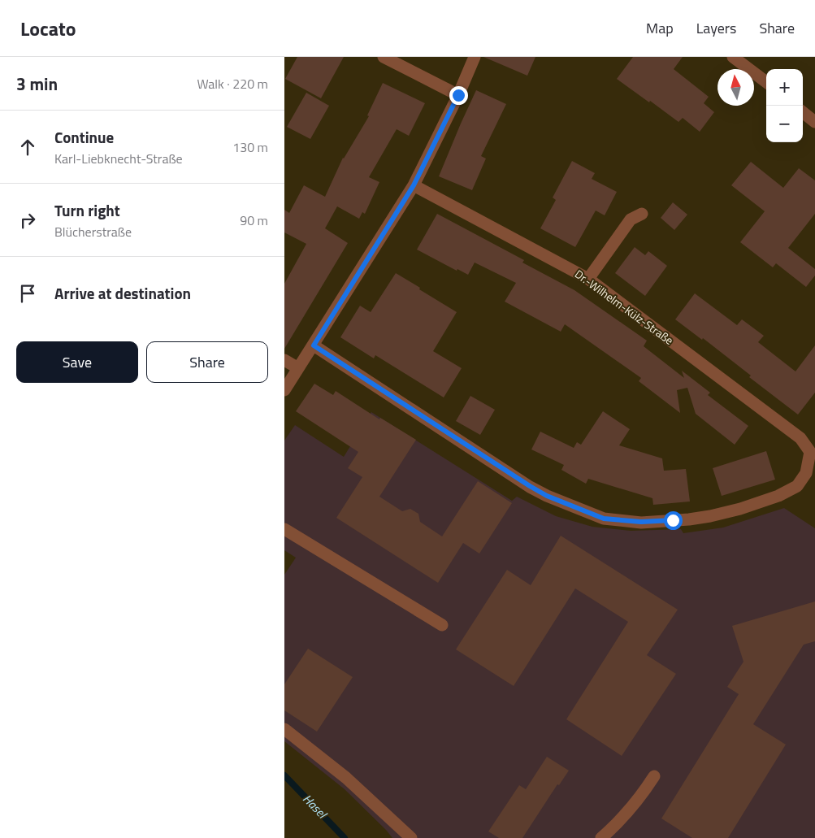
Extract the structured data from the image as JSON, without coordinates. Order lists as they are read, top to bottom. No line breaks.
{"streets":{"street":["Dr.-Wilhelm-Külz-Straße"]},"water":["Hasel"],"north":"top","page":{"header":"Locato","nav":["Map","Layers","Share"],"heading":["3 min","Walk · 220 m"],"map_buttons":["+","−"],"list":[["Continue","Karl-Liebknecht-Straße","130 m"],["Turn right","Blücherstraße","90 m"],"Arrive at destination"],"buttons":["Save","Share"]}}
